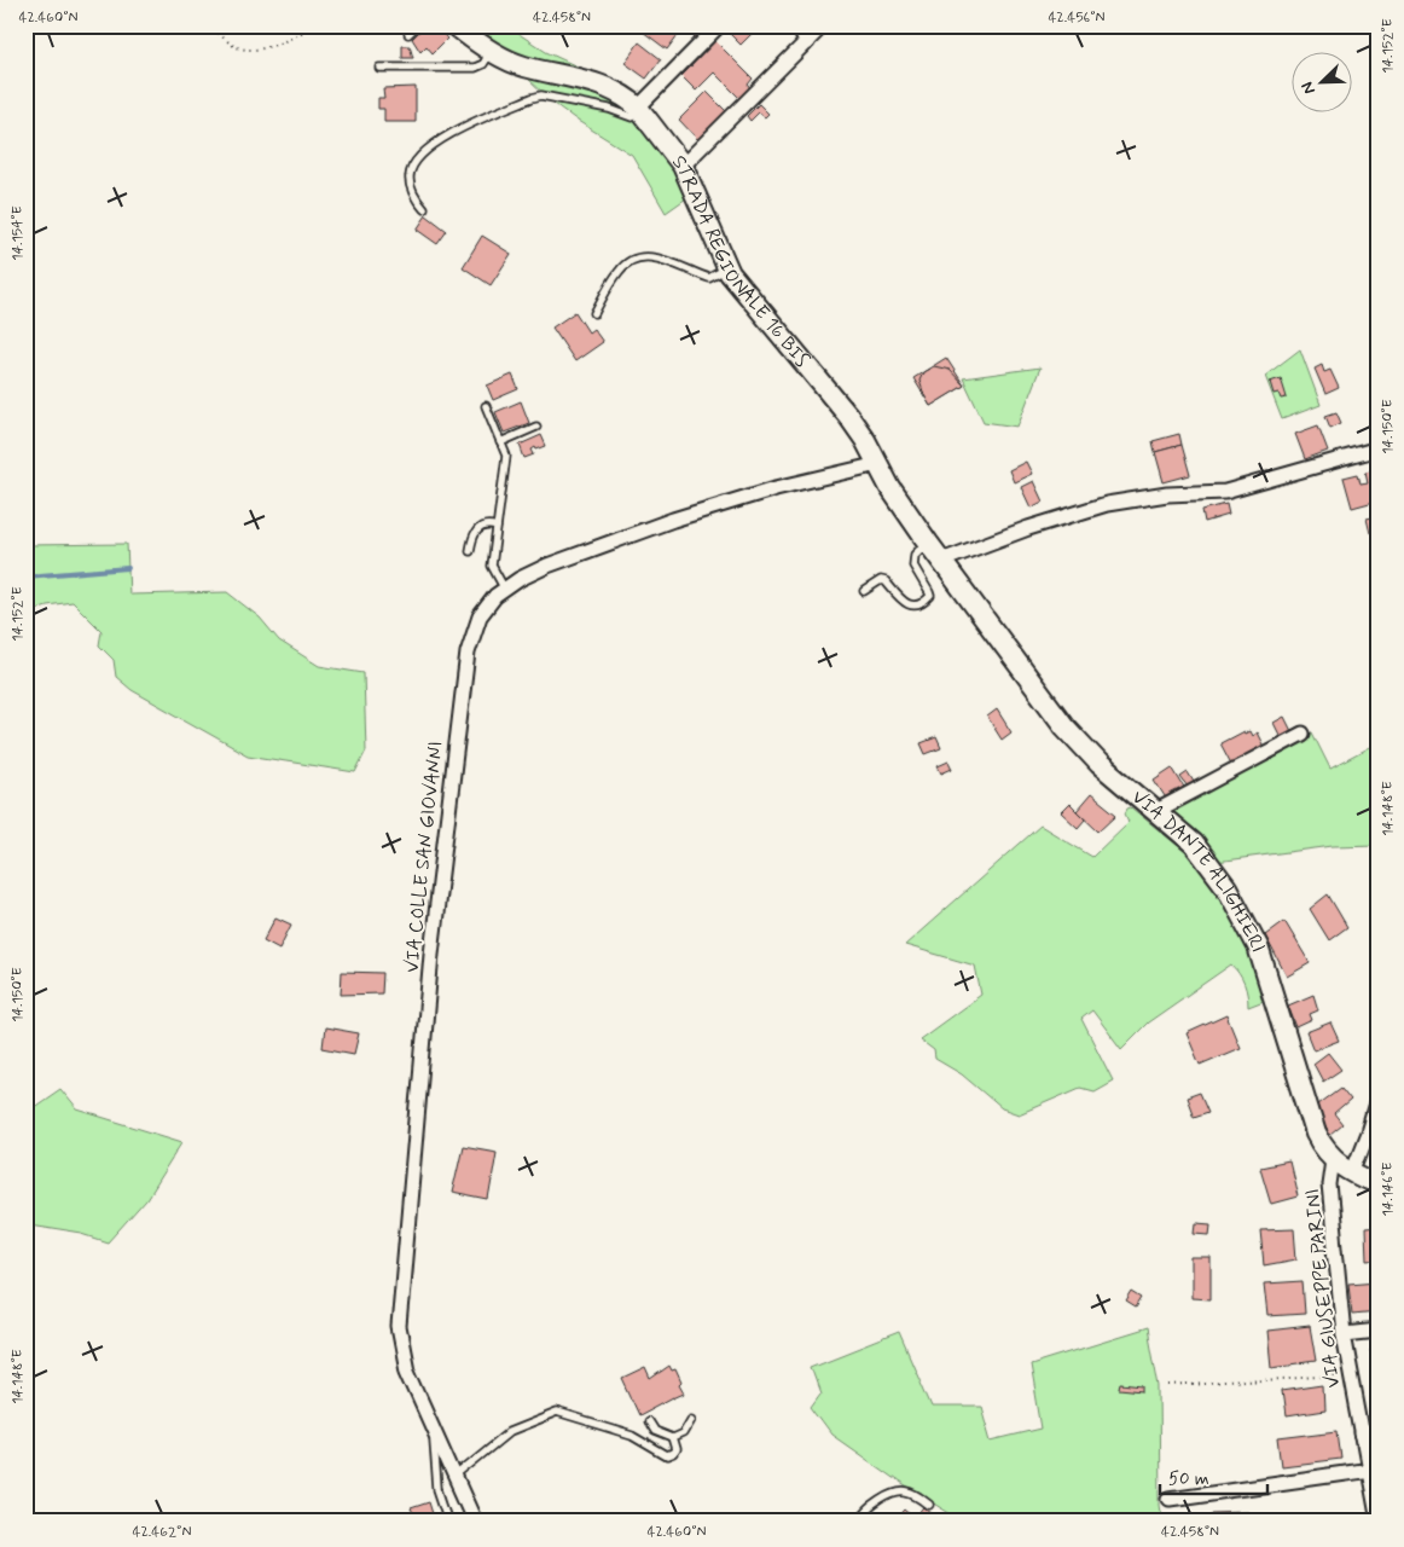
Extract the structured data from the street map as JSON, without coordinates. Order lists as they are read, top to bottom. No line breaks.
{"streets":{"main road":["STRADA REGIONALE 16 BIS","VIA DANTE ALIGHIERI"],"street":["VIA COLLE SAN GIOVANNI","VIA GIUSEPPE PARINI"]},"crossings":[["STRADA REGIONALE 16 BIS","VIA COLLE SAN GIOVANNI"],["STRADA REGIONALE 16 BIS","VIA DANTE ALIGHIERI"],["VIA DANTE ALIGHIERI","VIA GIUSEPPE PARINI"]],"scale_bar":"50 m","north":"bottom left","coordinates":["42.460°N","42.458°N","42.456°N","14.152°E","14.154°E","14.150°E","14.148°E","14.146°E","42.462°N"]}
